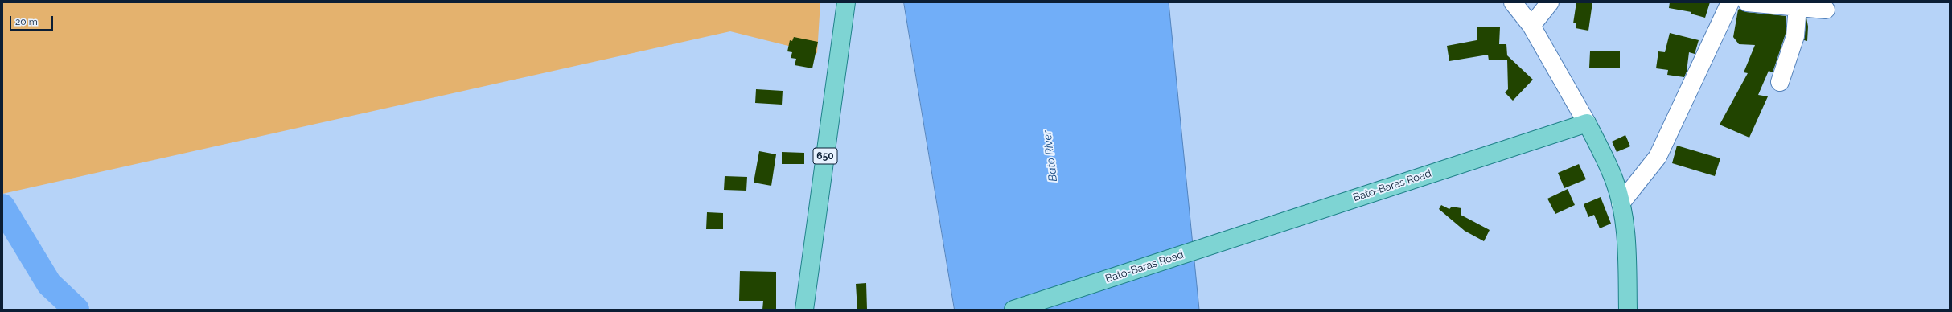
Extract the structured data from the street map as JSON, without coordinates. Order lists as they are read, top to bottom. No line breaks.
{"streets":{"main road":["650","Bato-Baras Road"]},"water":["Bato River"],"scale_bar":"20 m"}
